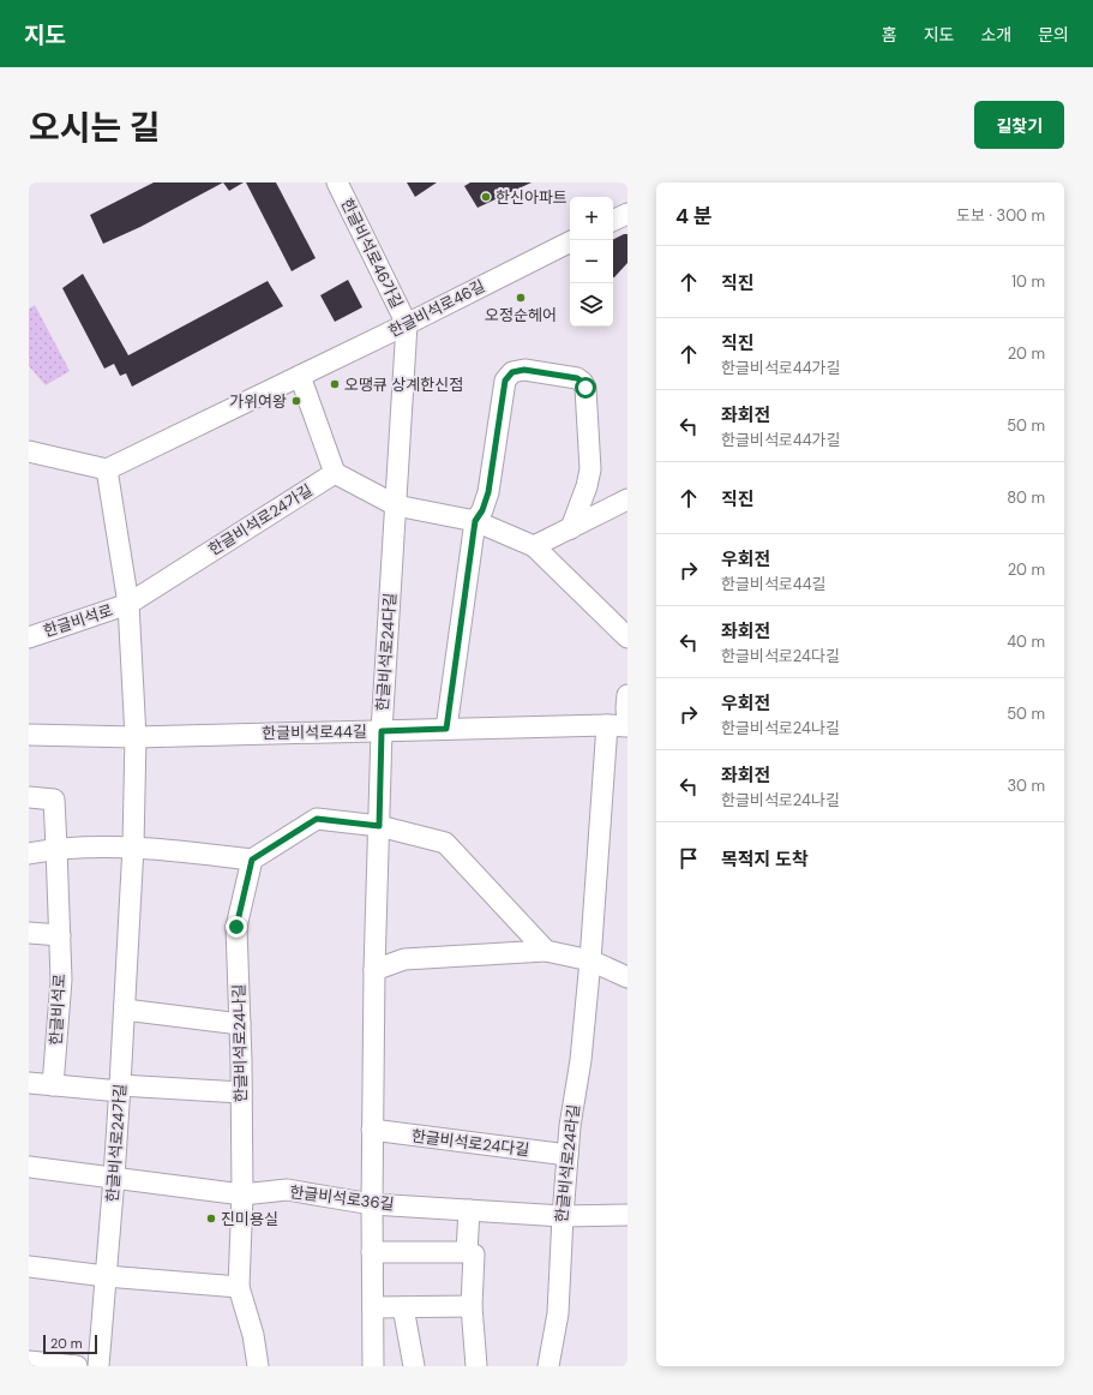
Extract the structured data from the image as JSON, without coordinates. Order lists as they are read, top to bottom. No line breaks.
{"streets":{"street":["한글비석로46가길","한글비석로46길","한글비석로24가길","한글비석로","한글비석로24다길","한글비석로44길","한글비석로24나길","한글비석로24라길","한글비석로36길"]},"crossings":[["한글비석로46가길","한글비석로46길"],["한글비석로46가길","한글비석로24다길"],["한글비석로46길","한글비석로24가길"],["한글비석로46길","한글비석로24다길"],["한글비석로24가길","한글비석로"],["한글비석로24가길","한글비석로44길"],["한글비석로24가길","한글비석로36길"],["한글비석로24다길","한글비석로44길"],["한글비석로24다길","한글비석로24라길"],["한글비석로24다길","한글비석로36길"],["한글비석로44길","한글비석로24라길"],["한글비석로24나길","한글비석로36길"],["한글비석로24라길","한글비석로36길"]],"places":["한신아파트","오정순헤어","오땡큐 상계한신점","가위여왕","진미용실"],"scale_bar":"20 m","page":{"header":"지도","nav":["홈","지도","소개","문의"],"title":"오시는 길","buttons":"길찾기","heading":["4 분","도보 · 300 m"],"map_buttons":["+","−"],"list":[["직진","10 m"],["직진","한글비석로44가길","20 m"],["좌회전","한글비석로44가길","50 m"],["직진","80 m"],["우회전","한글비석로44길","20 m"],["좌회전","한글비석로24다길","40 m"],["우회전","한글비석로24나길","50 m"],["좌회전","한글비석로24나길","30 m"],"목적지 도착"],"scale":"20 m"}}
